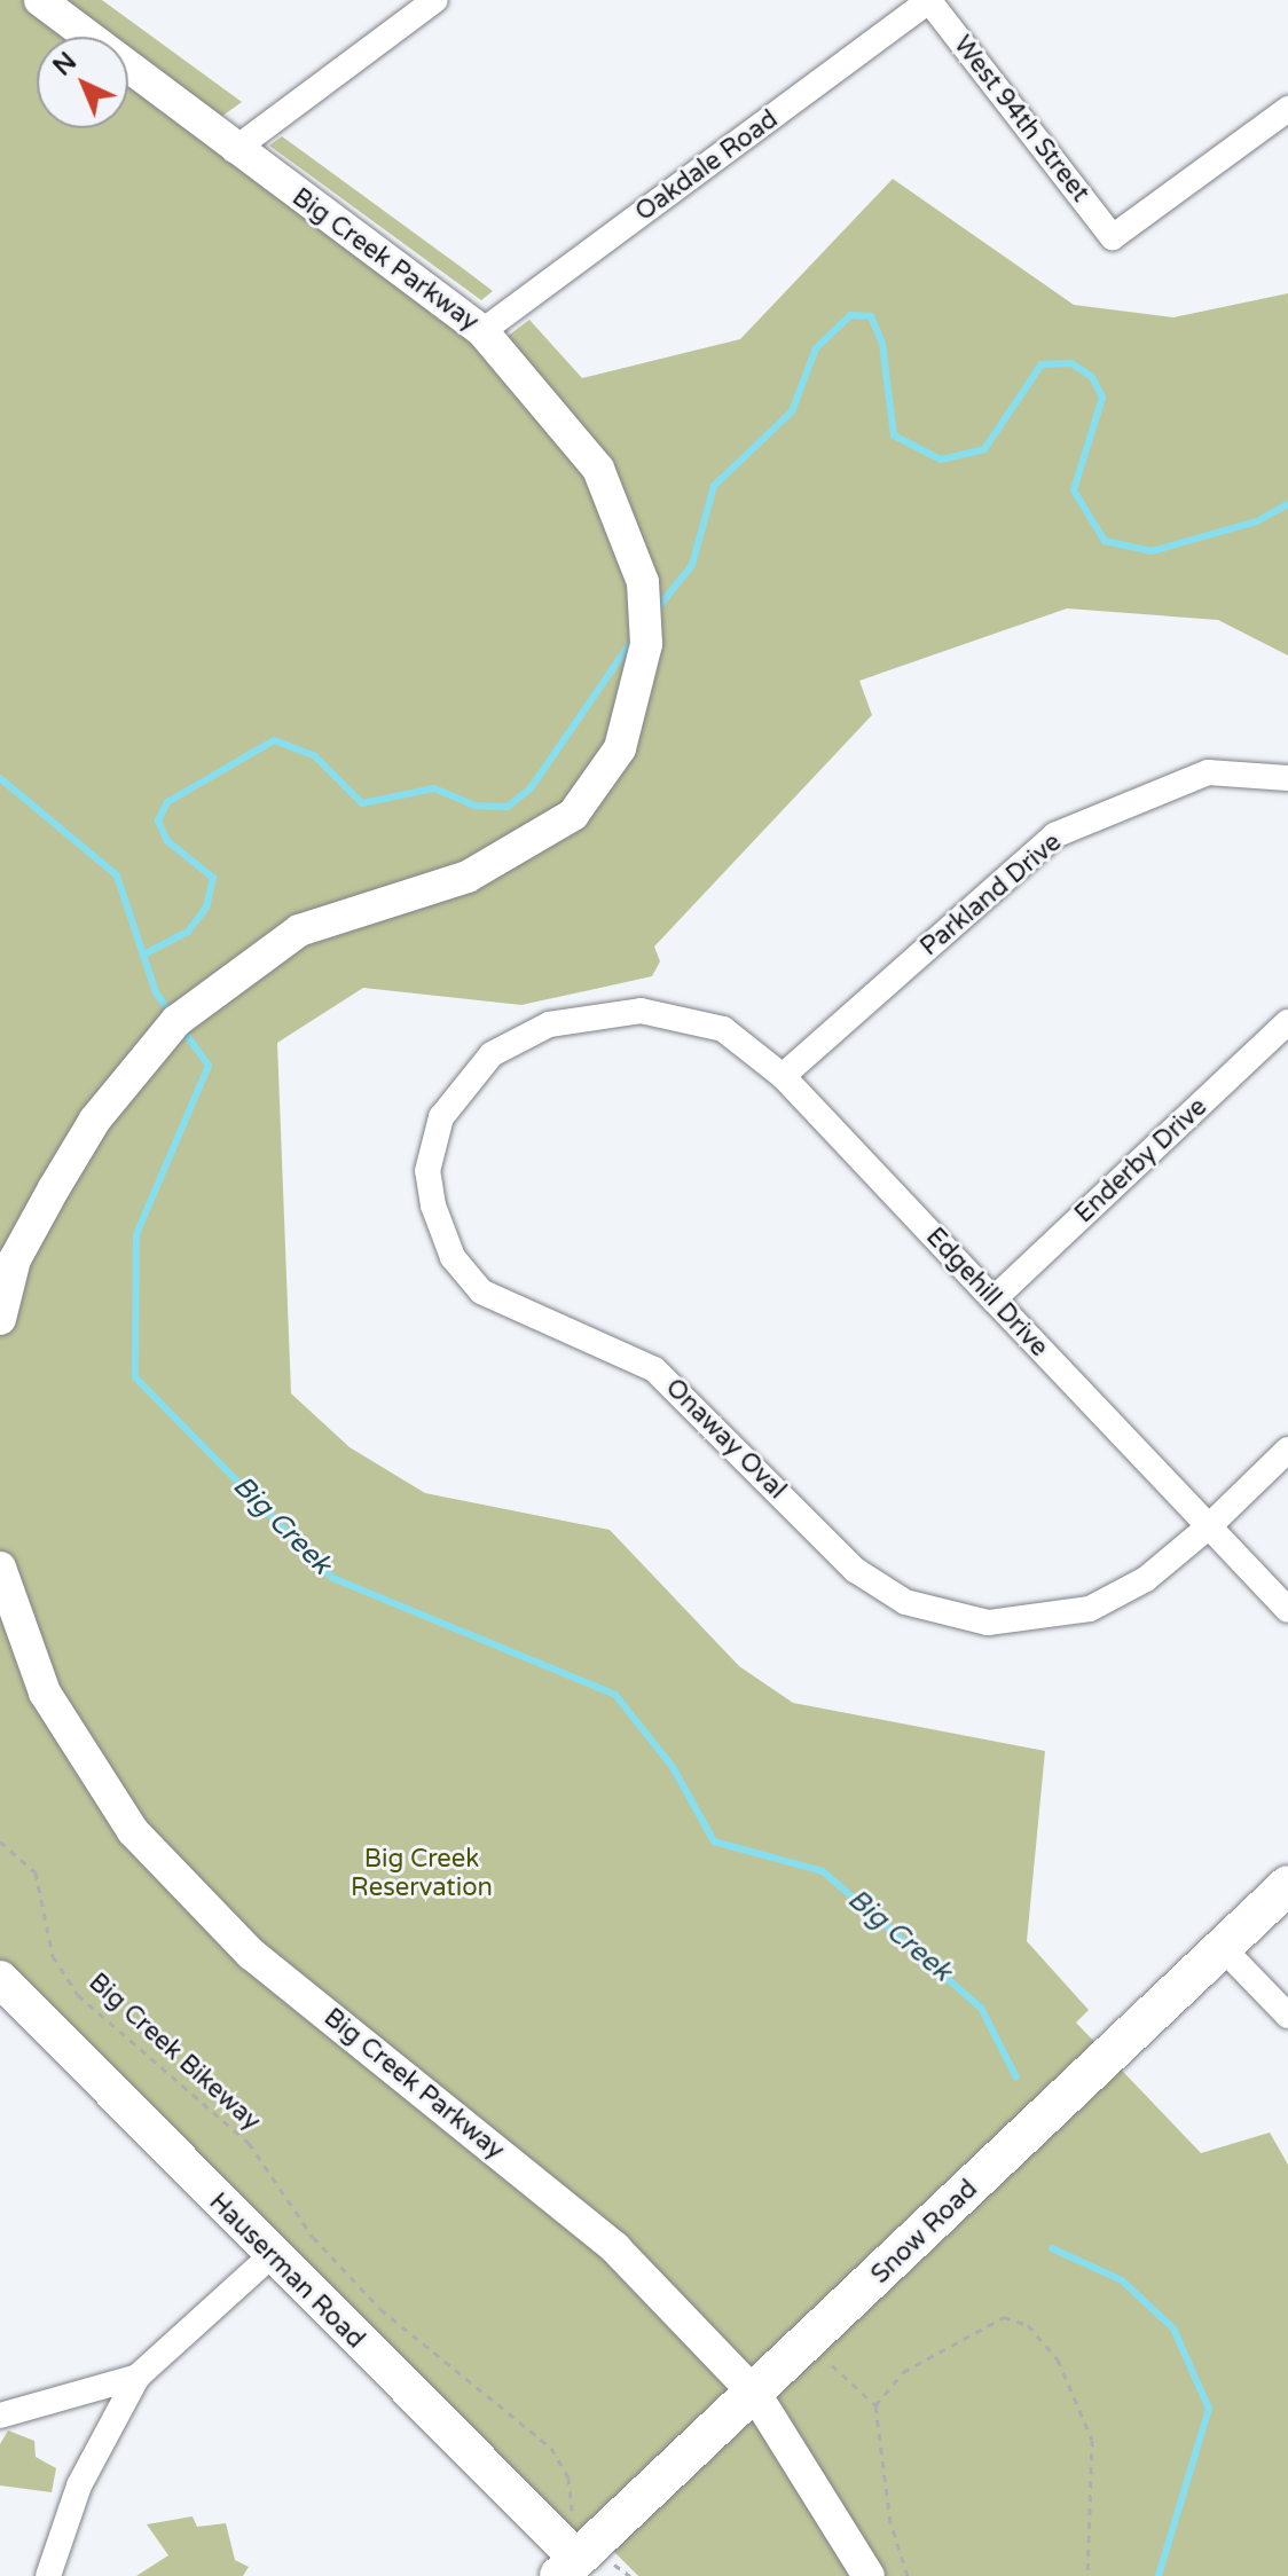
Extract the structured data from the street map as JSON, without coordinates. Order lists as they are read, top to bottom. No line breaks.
{"streets":{"main road":["Snow Road","Hauserman Road"],"street":["West 94th Street","Oakdale Road","Big Creek Parkway","Parkland Drive","Enderby Drive","Edgehill Drive","Onaway Oval"],"path":["Big Creek Bikeway"]},"crossings":[["West 94th Street","Oakdale Road"],["Oakdale Road","Big Creek Parkway"],["Big Creek Parkway","Snow Road"],["Parkland Drive","Edgehill Drive"],["Enderby Drive","Edgehill Drive"],["Edgehill Drive","Onaway Oval"],["Snow Road","Hauserman Road"]],"water":["Big Creek"],"parks":["Big Creek Reservation"],"north":"top left"}
